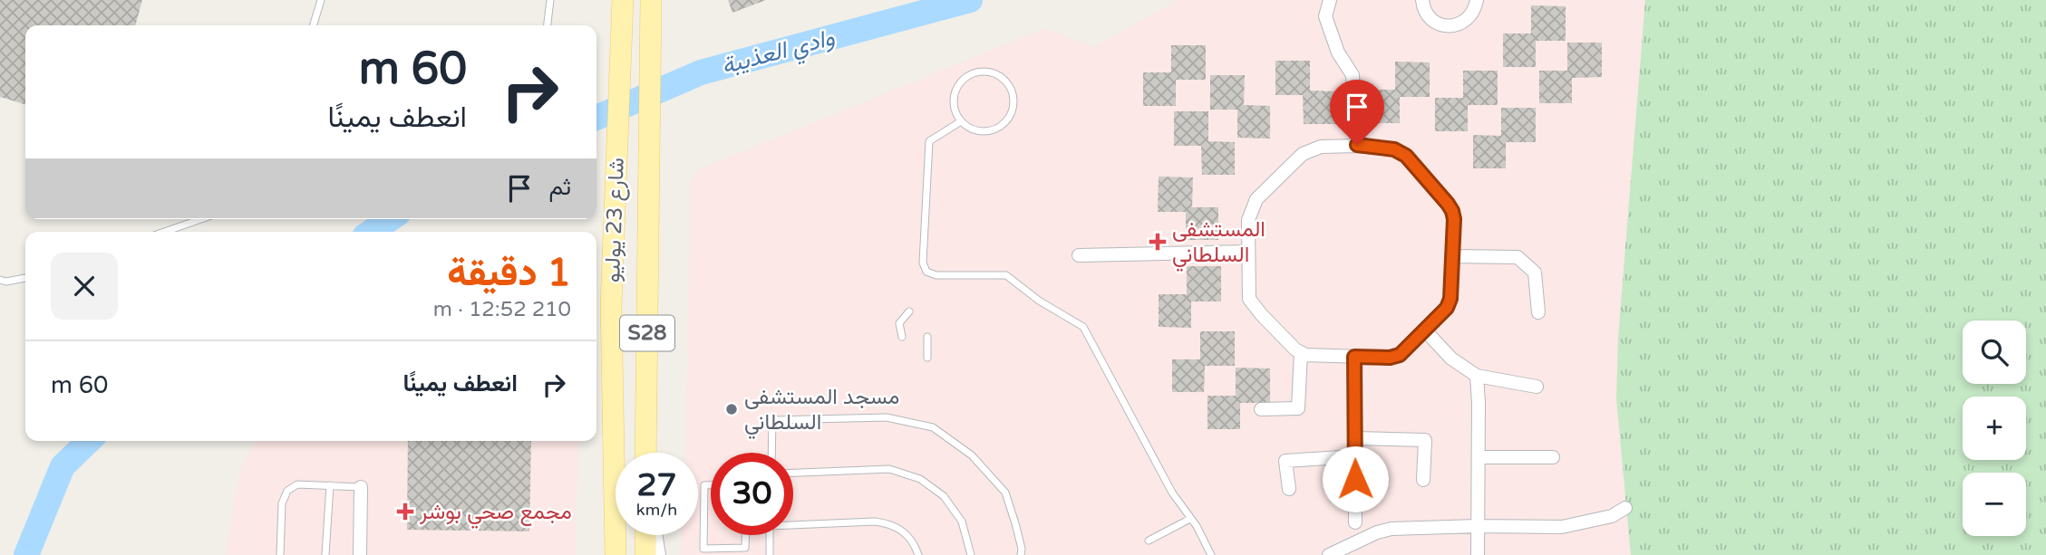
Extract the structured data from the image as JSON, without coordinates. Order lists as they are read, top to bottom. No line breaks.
{"streets":{"main road":["شارع 23 يوليو","S28"]},"water":["وادي العذيبة"],"places":{"health":["المستشفى السلطاني","مجمع صحي بوشر"],"other":["مسجد المستشفى السلطاني"]},"page":{"turn":["60 m","انعطف يمينًا"],"then":"ثم","heading":["1 دقيقة","210 m · 12:52"],"map_buttons":["+","−"],"list":[{"name":"انعطف يمينًا","value":"60 m"}],"speed":"27 km/h","limit":"30"}}
